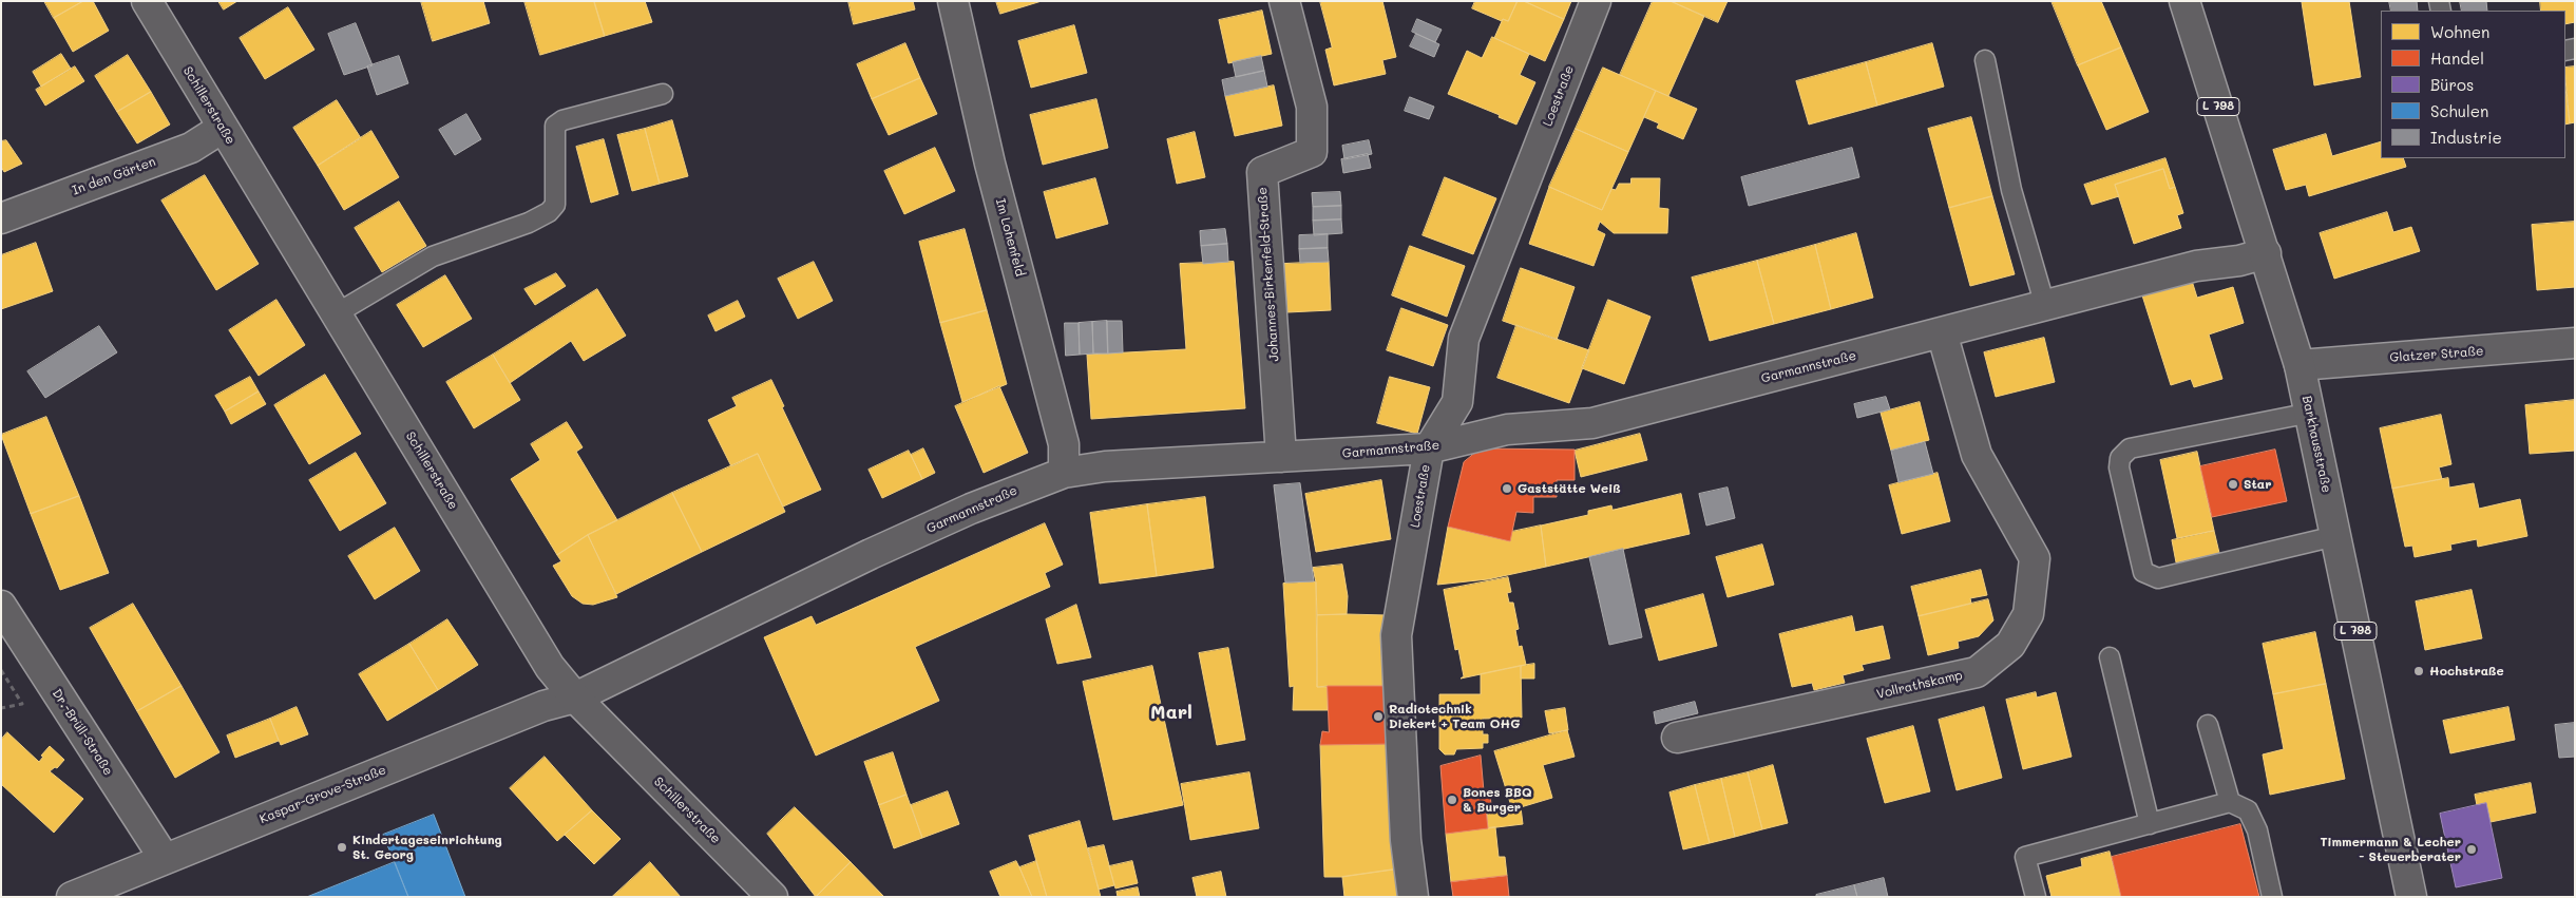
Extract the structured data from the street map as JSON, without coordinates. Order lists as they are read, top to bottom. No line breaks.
{"streets":{"street":["Loestraße","Schillerstraße","L 798","In den Gärten","Im Lohenfeld","Johannes-Birkenfeld-Straße","Glatzer Straße","Garmannstraße","Barkhausstraße","Vollrathskamp","Dr.-Brüll-Straße","Kaspar-Grove-Straße"]},"crossings":[["Loestraße","Garmannstraße"],["Schillerstraße","In den Gärten"],["Schillerstraße","Garmannstraße"],["Schillerstraße","Kaspar-Grove-Straße"],["Im Lohenfeld","Garmannstraße"],["Johannes-Birkenfeld-Straße","Garmannstraße"],["Glatzer Straße","Barkhausstraße"],["Garmannstraße","Barkhausstraße"],["Garmannstraße","Vollrathskamp"],["Garmannstraße","Kaspar-Grove-Straße"],["Dr.-Brüll-Straße","Kaspar-Grove-Straße"]],"districts":["Marl"],"places":["Star","Gaststätte Weiß","Hochstraße","Radiotechnik Diekert + Team OHG","Bones BBQ & Burger","Kindertageseinrichtung St. Georg","Timmermann & Lecher - Steuerberater"],"legend":["Wohnen","Handel","Büros","Schulen","Industrie"]}
